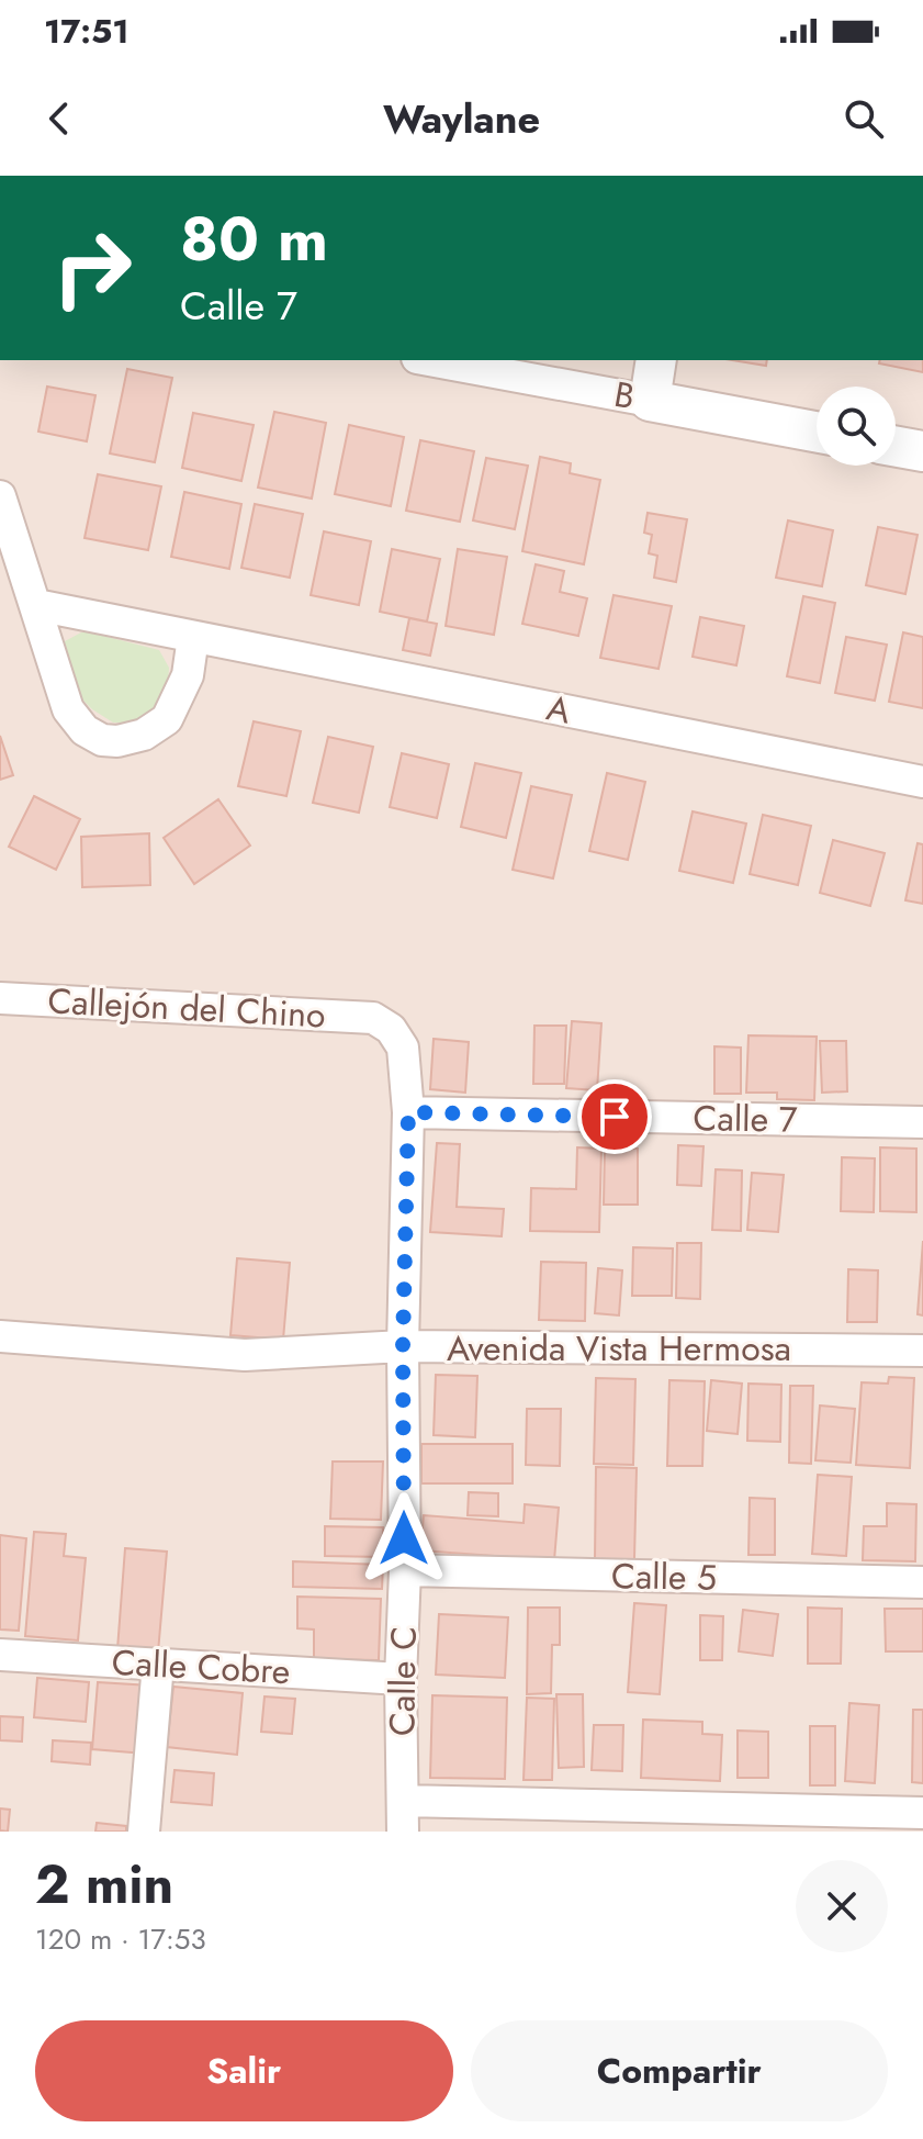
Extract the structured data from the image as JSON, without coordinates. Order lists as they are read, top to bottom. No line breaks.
{"streets":{"street":["B","A","Callejón del Chino","Calle 7","Avenida Vista Hermosa","Calle 5","Calle Cobre","Calle C"]},"crossings":[["Callejón del Chino","Calle C"],["Calle 7","Calle C"],["Avenida Vista Hermosa","Calle C"],["Calle 5","Calle C"],["Calle Cobre","Calle C"]],"page":{"status":"17:51","header":"Waylane","turn":["80 m","Calle 7"],"heading":["2 min","120 m · 17:53"],"buttons":["Salir","Compartir"]}}
